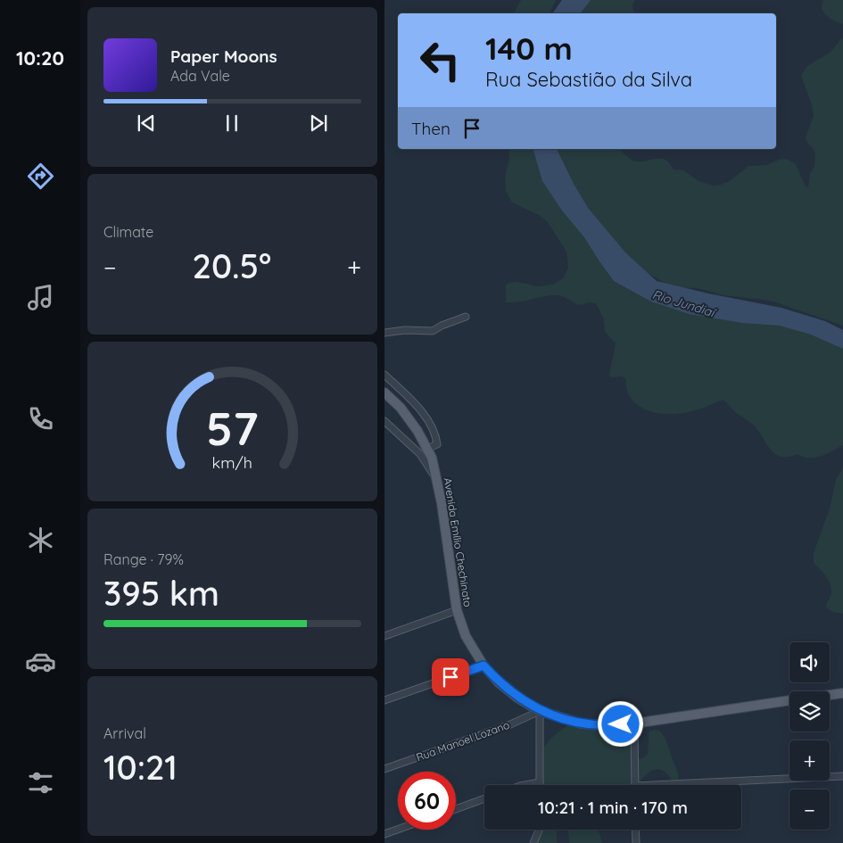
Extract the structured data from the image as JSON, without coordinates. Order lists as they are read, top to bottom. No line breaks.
{"streets":{"main road":["Avenida Emílio Chechinato"],"street":["Rua Manoel Lozano"]},"crossings":[["Avenida Emílio Chechinato","Rua Manoel Lozano"]],"water":["Rio Jundiaí"],"page":{"tabs":"10:20","turn":["140 m","Rua Sebastião da Silva"],"song":["Paper Moons","Ada Vale"],"then":"Then","tile":["Climate",["Range · 79%","395 km"],["Arrival","10:21"]],"heat":["−","20.5°","+"],"map_buttons":["+","−"],"limit":"60","trip":"10:21 · 1 min · 170 m","gauge":["57","km/h"]}}
